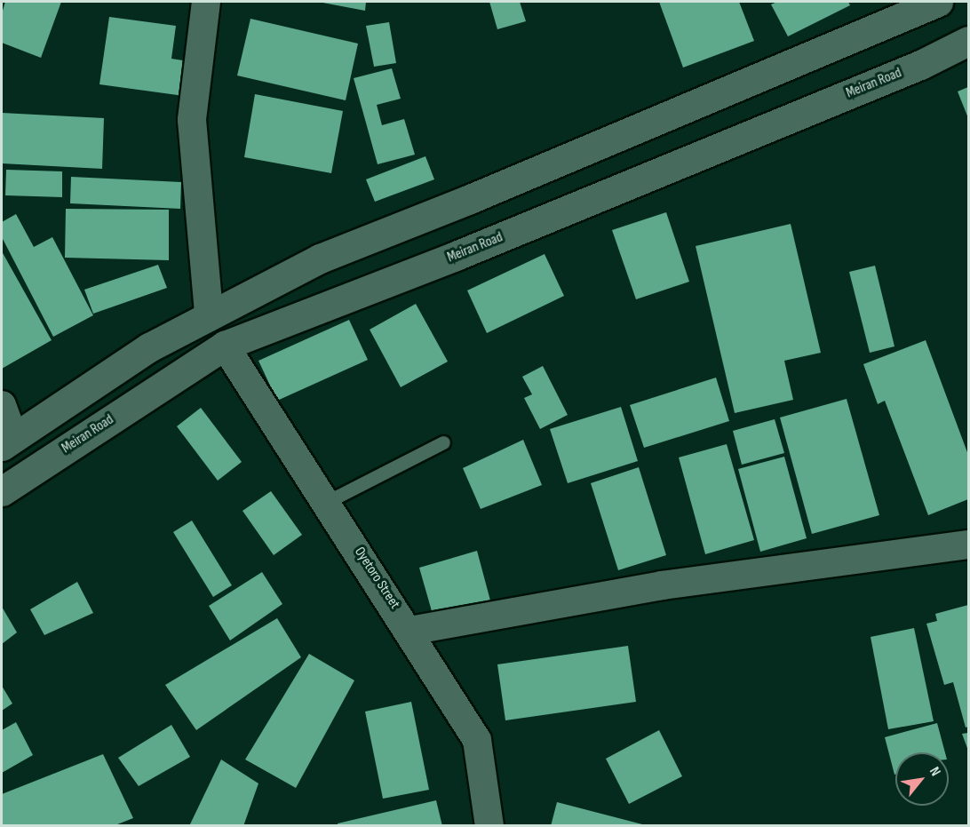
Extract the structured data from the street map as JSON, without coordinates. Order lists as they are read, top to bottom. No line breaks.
{"streets":{"main road":["Meiran Road"],"street":["Oyetoro Street"]},"crossings":[["Meiran Road","Oyetoro Street"]],"north":"top right"}
